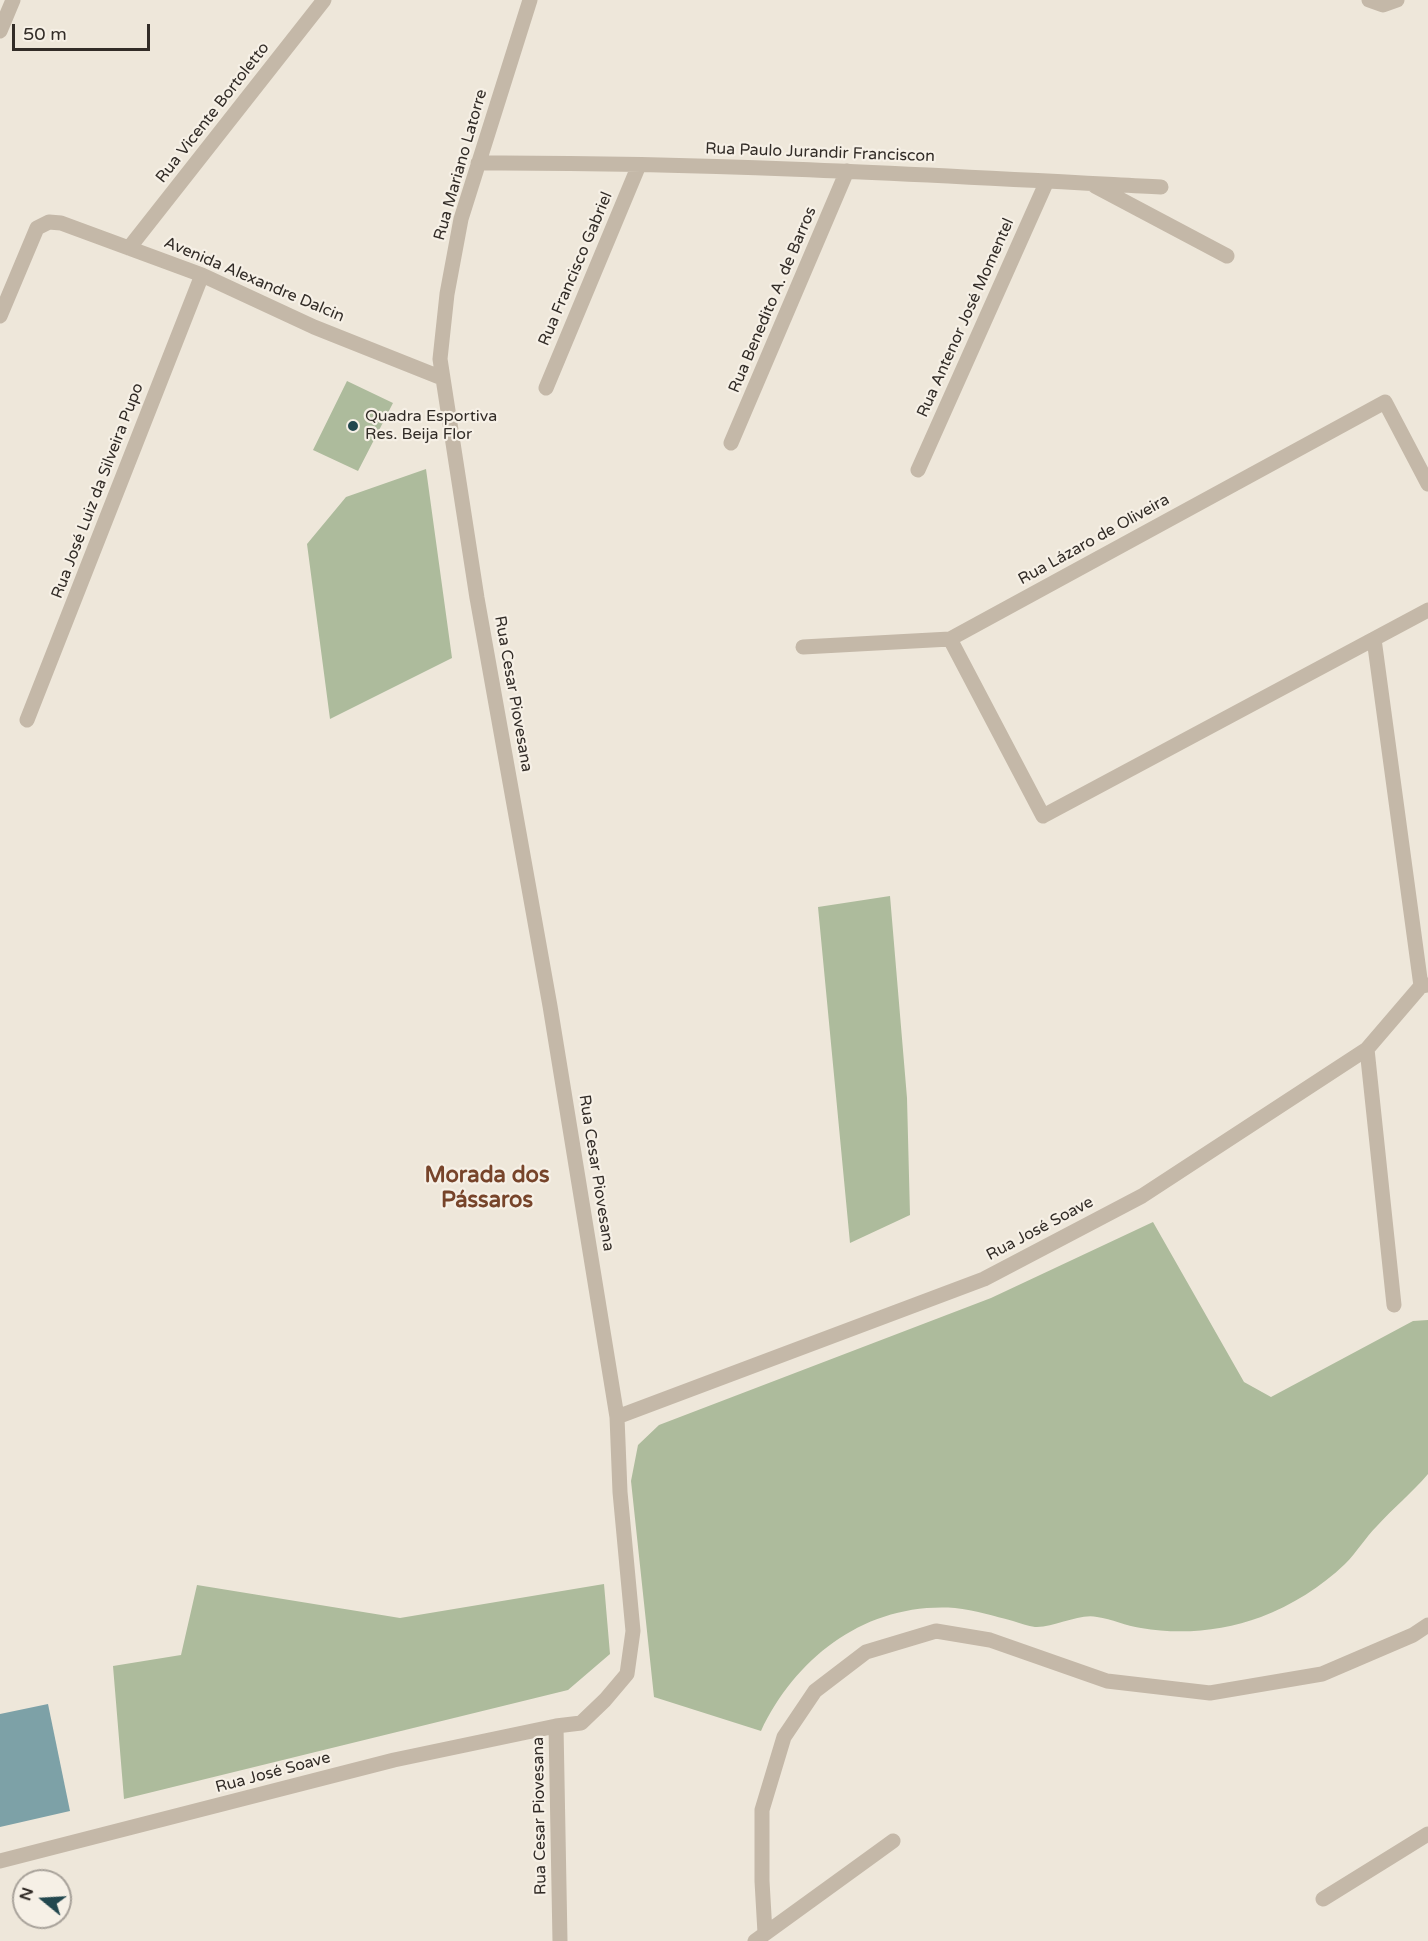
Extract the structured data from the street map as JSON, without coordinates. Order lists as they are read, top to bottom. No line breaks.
{"streets":{"street":["Rua Vicente Bortoletto","Rua Paulo Jurandir Franciscon","Rua Mariano Latorre","Rua Francisco Gabriel","Avenida Alexandre Dalcin","Rua Benedito A. de Barros","Rua Antenor José Momentel","Rua José Luiz da Silveira Pupo","Rua Lázaro de Oliveira","Rua Cesar Piovesana","Rua José Soave"]},"crossings":[["Rua Vicente Bortoletto","Avenida Alexandre Dalcin"],["Rua Paulo Jurandir Franciscon","Rua Mariano Latorre"],["Rua Paulo Jurandir Franciscon","Rua Francisco Gabriel"],["Rua Paulo Jurandir Franciscon","Rua Benedito A. de Barros"],["Rua Paulo Jurandir Franciscon","Rua Antenor José Momentel"],["Rua Mariano Latorre","Avenida Alexandre Dalcin"],["Rua Mariano Latorre","Rua Cesar Piovesana"],["Avenida Alexandre Dalcin","Rua José Luiz da Silveira Pupo"],["Avenida Alexandre Dalcin","Rua Cesar Piovesana"],["Rua Cesar Piovesana","Rua José Soave"]],"districts":["Morada dos Pássaros"],"places":["Quadra Esportiva Res. Beija Flor"],"scale_bar":"50 m","north":"left"}
